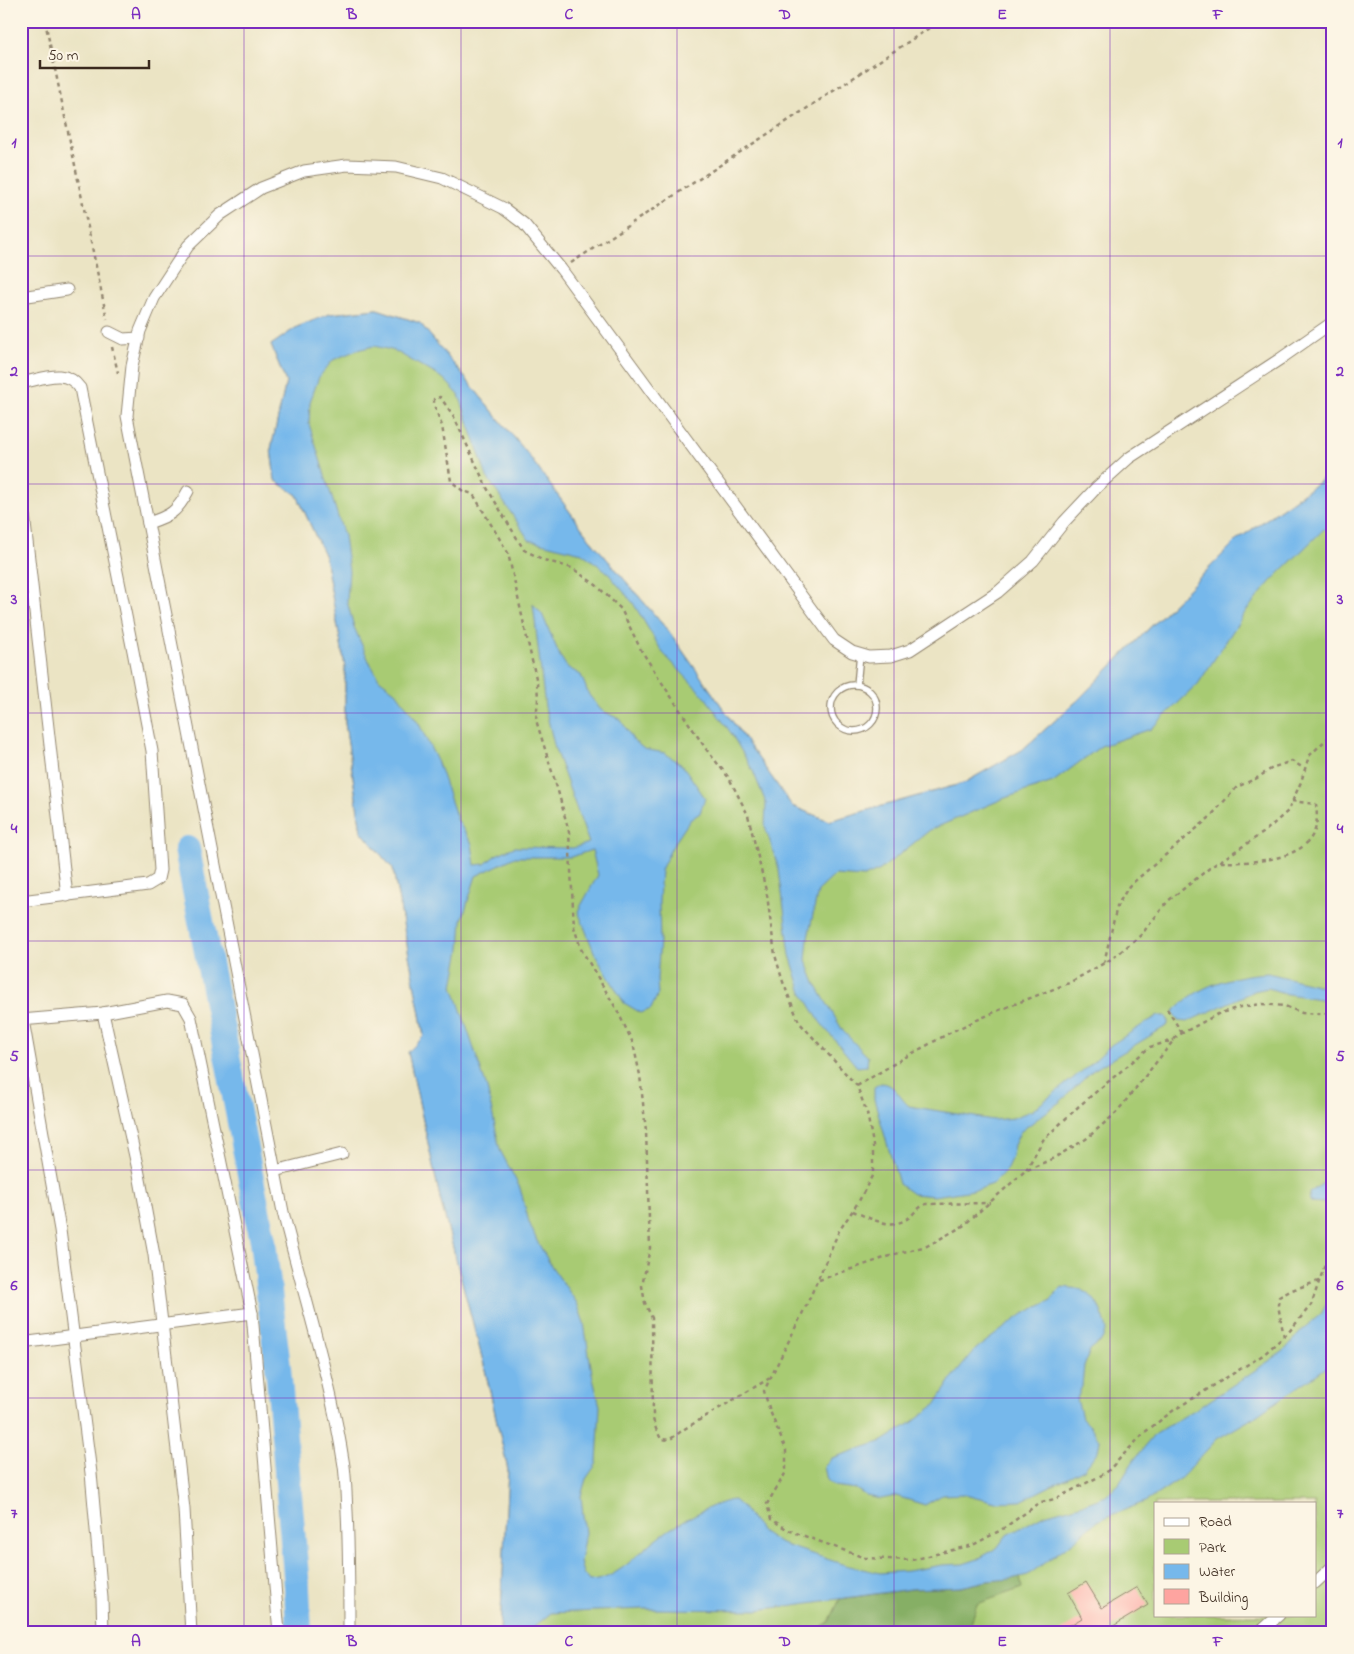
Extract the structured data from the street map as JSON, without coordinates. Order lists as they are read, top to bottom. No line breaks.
{"legend":["Road","Park","Water","Building"],"scale_bar":"50 m","grid":{"columns":["A","B","C","D","E","F"],"rows":["1","2","3","4","5","6","7"]}}
